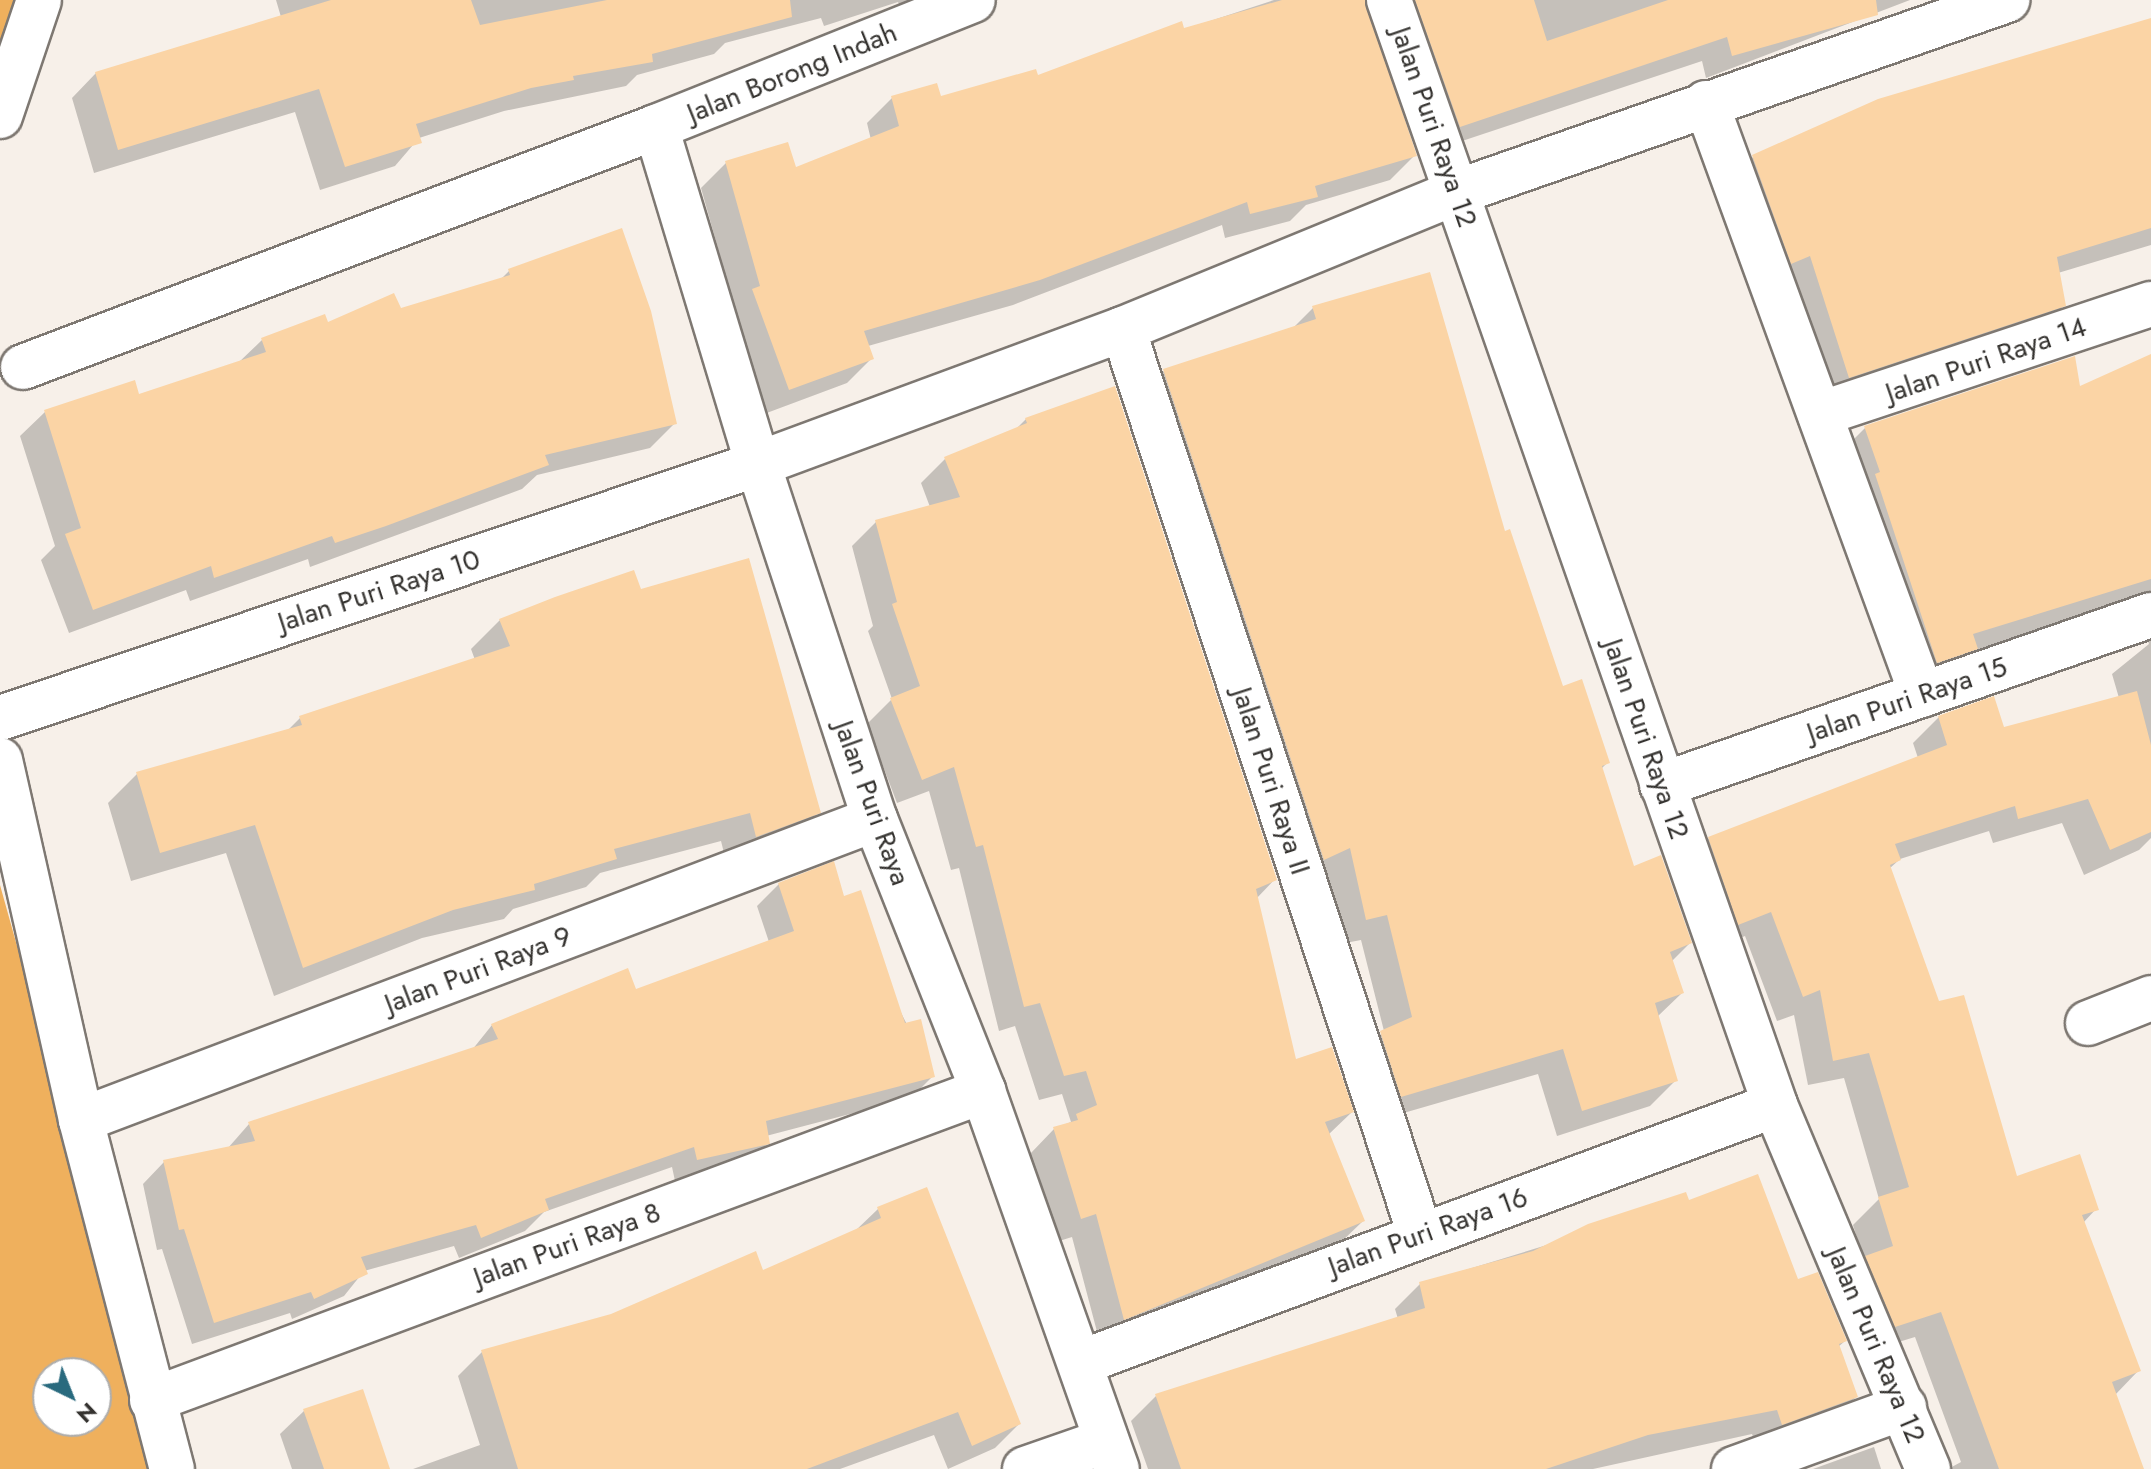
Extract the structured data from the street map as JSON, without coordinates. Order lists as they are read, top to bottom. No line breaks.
{"streets":{"street":["Jalan Borong Indah","Jalan Puri Raya 12","Jalan Puri Raya 14","Jalan Puri Raya 10","Jalan Puri Raya 15","Jalan Puri Raya II","Jalan Puri Raya","Jalan Puri Raya 9","Jalan Puri Raya 16","Jalan Puri Raya 8"]},"crossings":[["Jalan Borong Indah","Jalan Puri Raya"],["Jalan Puri Raya 12","Jalan Puri Raya 10"],["Jalan Puri Raya 12","Jalan Puri Raya 15"],["Jalan Puri Raya 12","Jalan Puri Raya 16"],["Jalan Puri Raya 10","Jalan Puri Raya II"],["Jalan Puri Raya 10","Jalan Puri Raya"],["Jalan Puri Raya II","Jalan Puri Raya 16"],["Jalan Puri Raya","Jalan Puri Raya 9"],["Jalan Puri Raya","Jalan Puri Raya 16"],["Jalan Puri Raya","Jalan Puri Raya 8"]],"north":"bottom right"}
